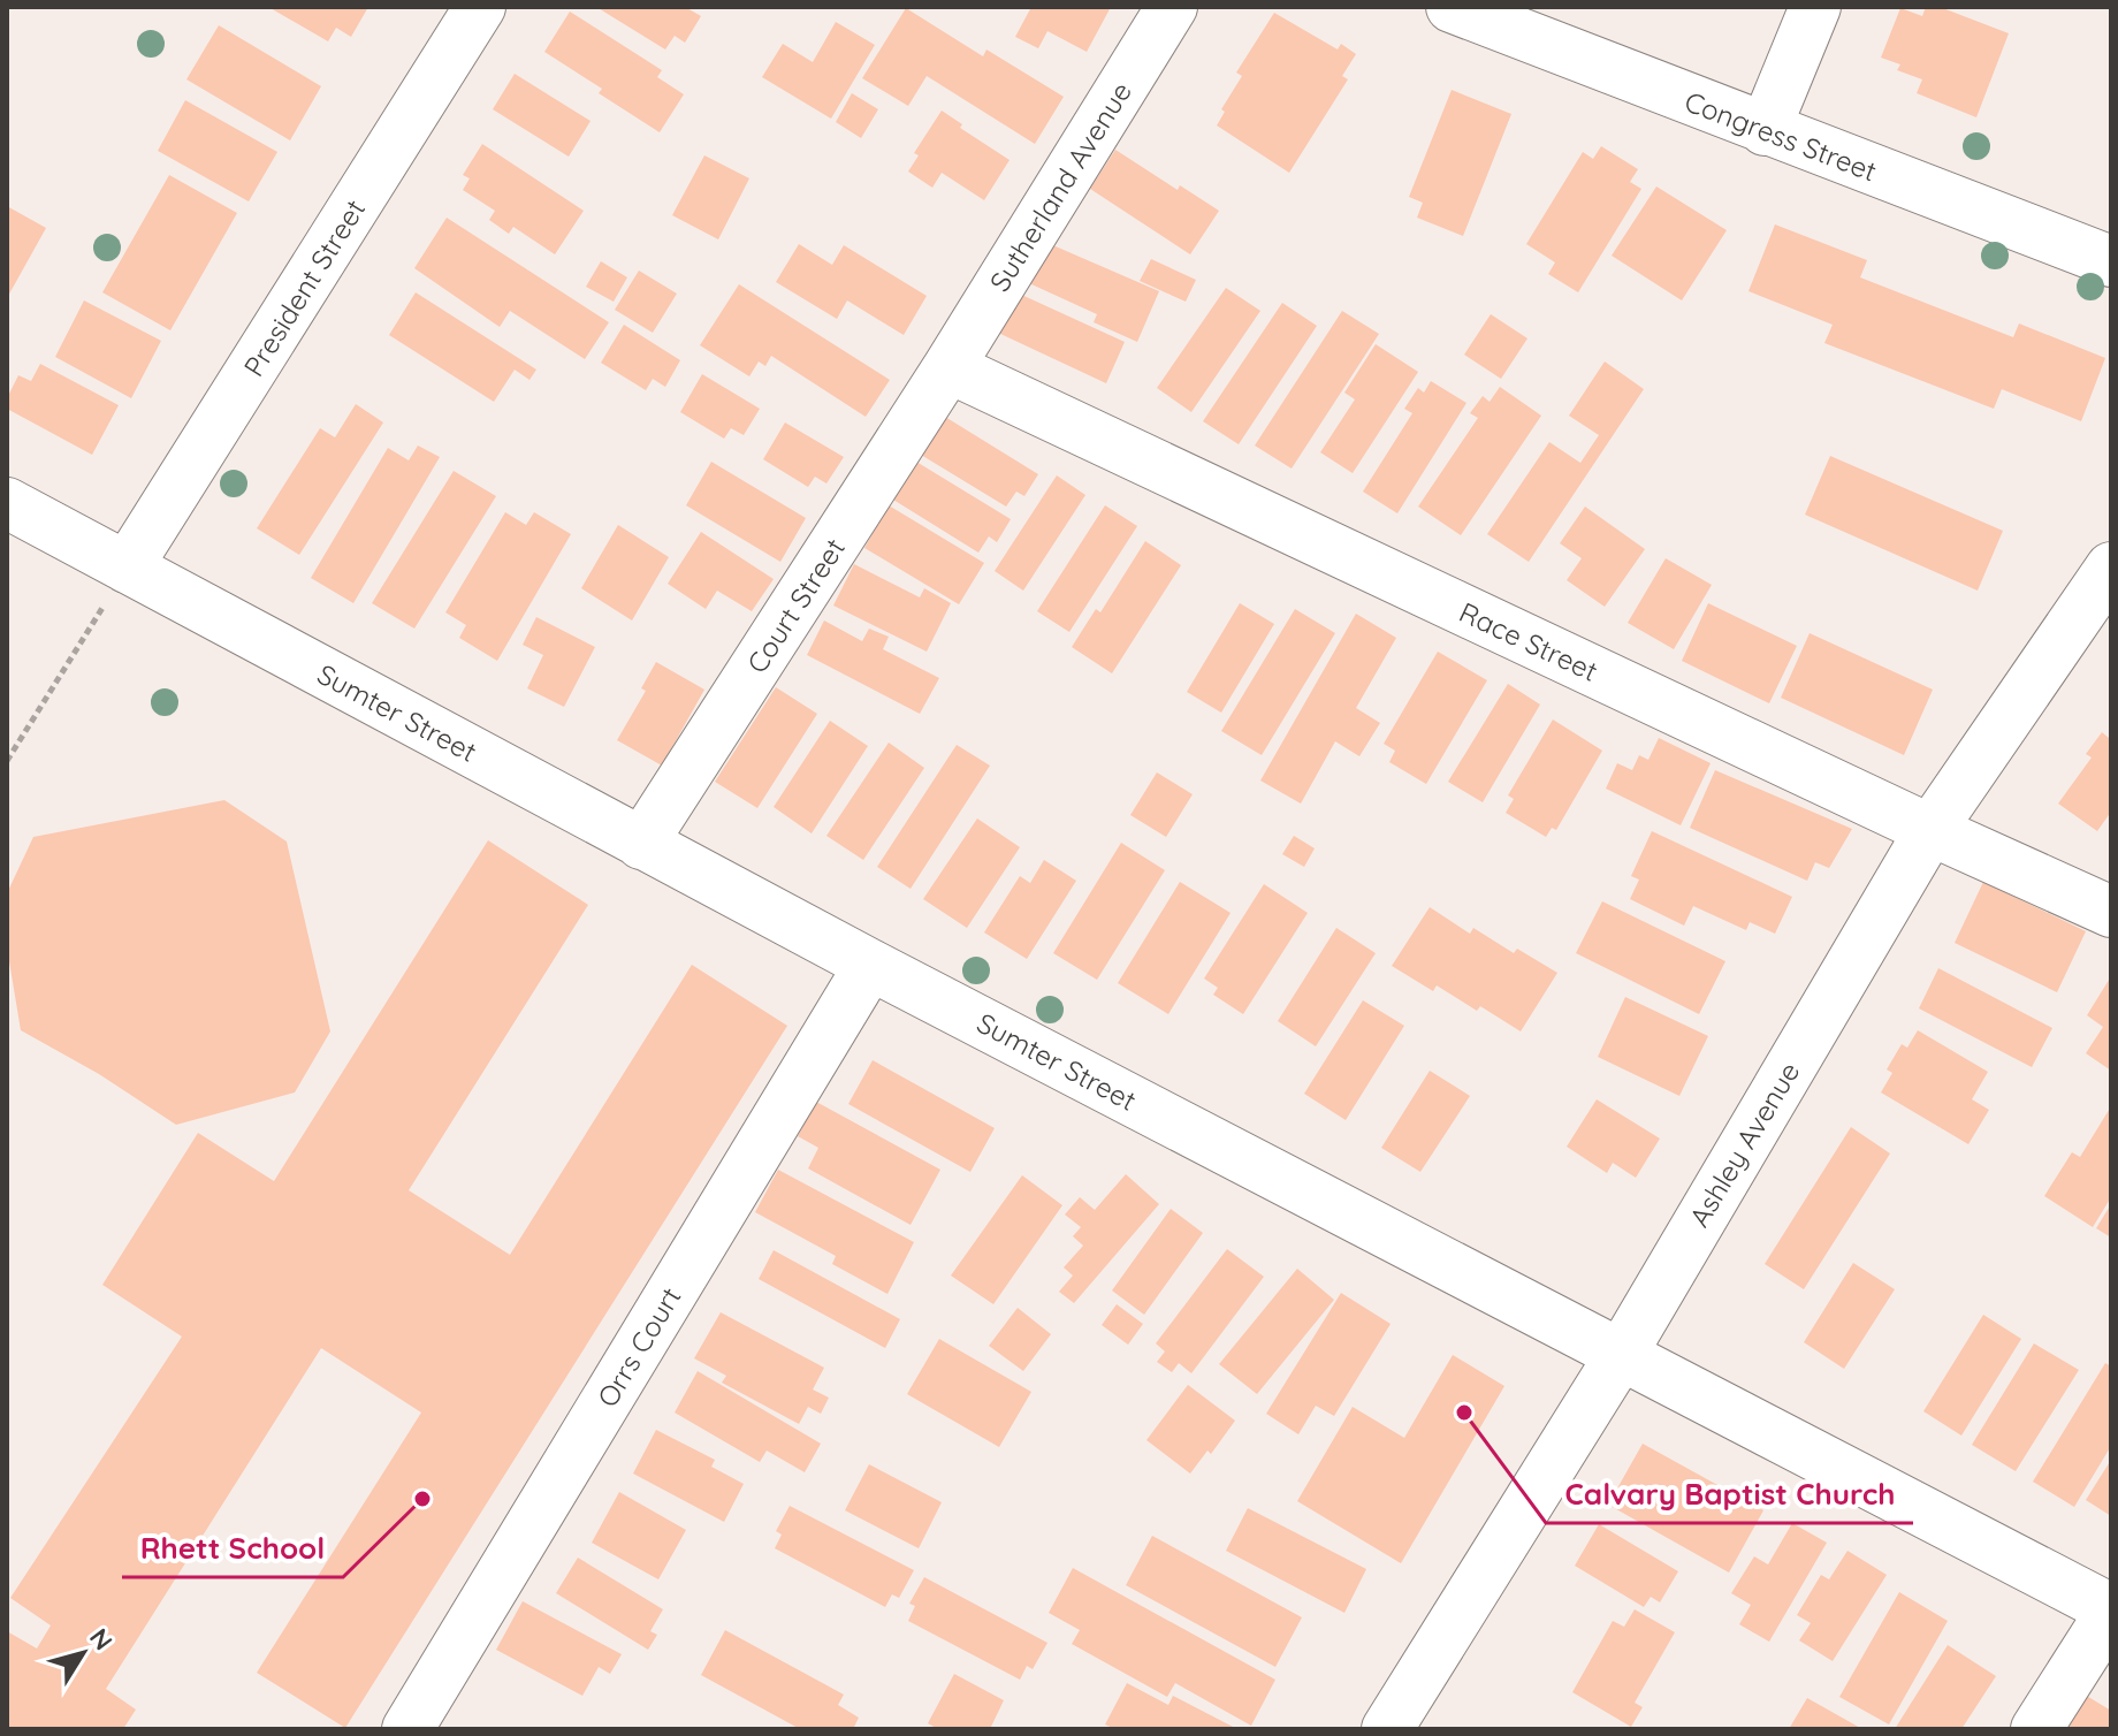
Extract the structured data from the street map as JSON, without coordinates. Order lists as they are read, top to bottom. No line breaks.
{"streets":{"street":["Congress Street","Sutherland Avenue","President Street","Court Street","Race Street","Sumter Street","Ashley Avenue","Orrs Court"]},"crossings":[["Sutherland Avenue","Court Street"],["Sutherland Avenue","Race Street"],["President Street","Sumter Street"],["Court Street","Race Street"],["Court Street","Sumter Street"],["Race Street","Ashley Avenue"],["Sumter Street","Ashley Avenue"],["Sumter Street","Orrs Court"]],"places":["Calvary Baptist Church","Rhett School"],"north":"top right"}
